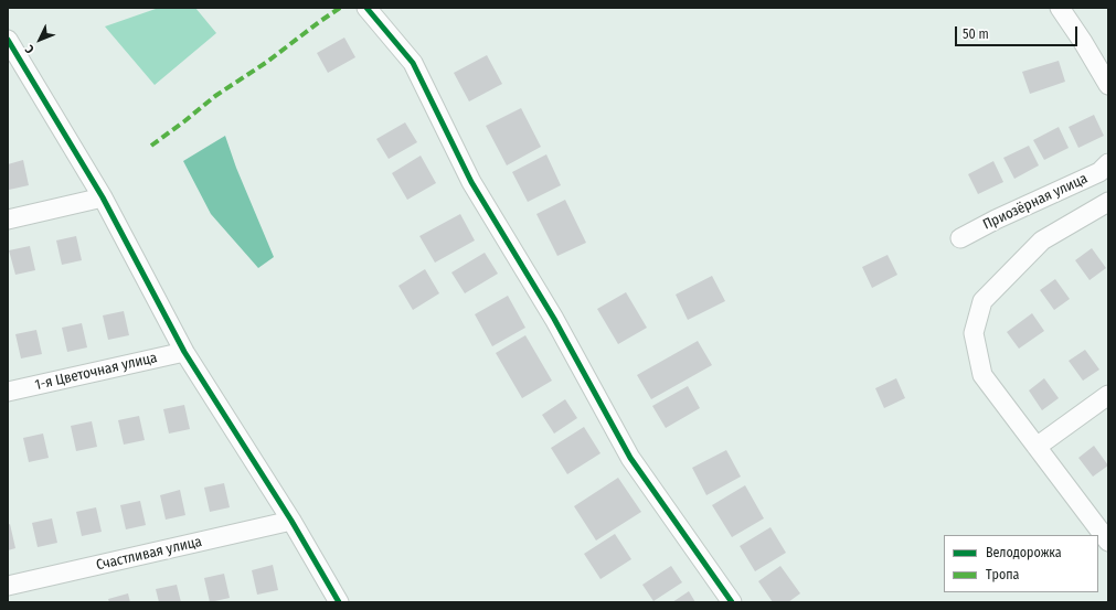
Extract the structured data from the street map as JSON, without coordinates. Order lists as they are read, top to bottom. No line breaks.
{"streets":{"street":["Приозёрная улица","1-я Цветочная улица","Счастливая улица"]},"legend":["Велодорожка","Тропа"],"scale_bar":"50 m","north":"bottom left"}
